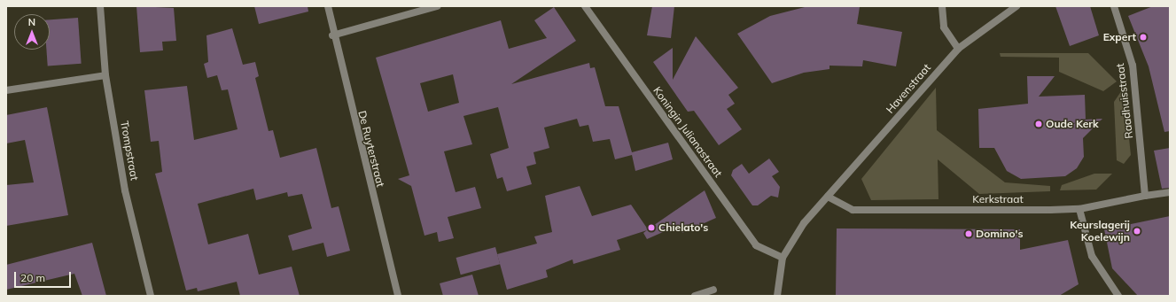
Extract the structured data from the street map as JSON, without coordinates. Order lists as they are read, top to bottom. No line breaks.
{"streets":{"street":["Havenstraat","Raadhuisstraat","Koningin Julianastraat","De Ruyterstraat","Trompstraat","Kerkstraat"]},"crossings":[["Havenstraat","Koningin Julianastraat"],["Havenstraat","Kerkstraat"],["Raadhuisstraat","Kerkstraat"]],"places":["Expert","Oude Kerk","Chielato's","Keurslagerij Koelewijn","Domino's"],"scale_bar":"20 m","north":"top"}
